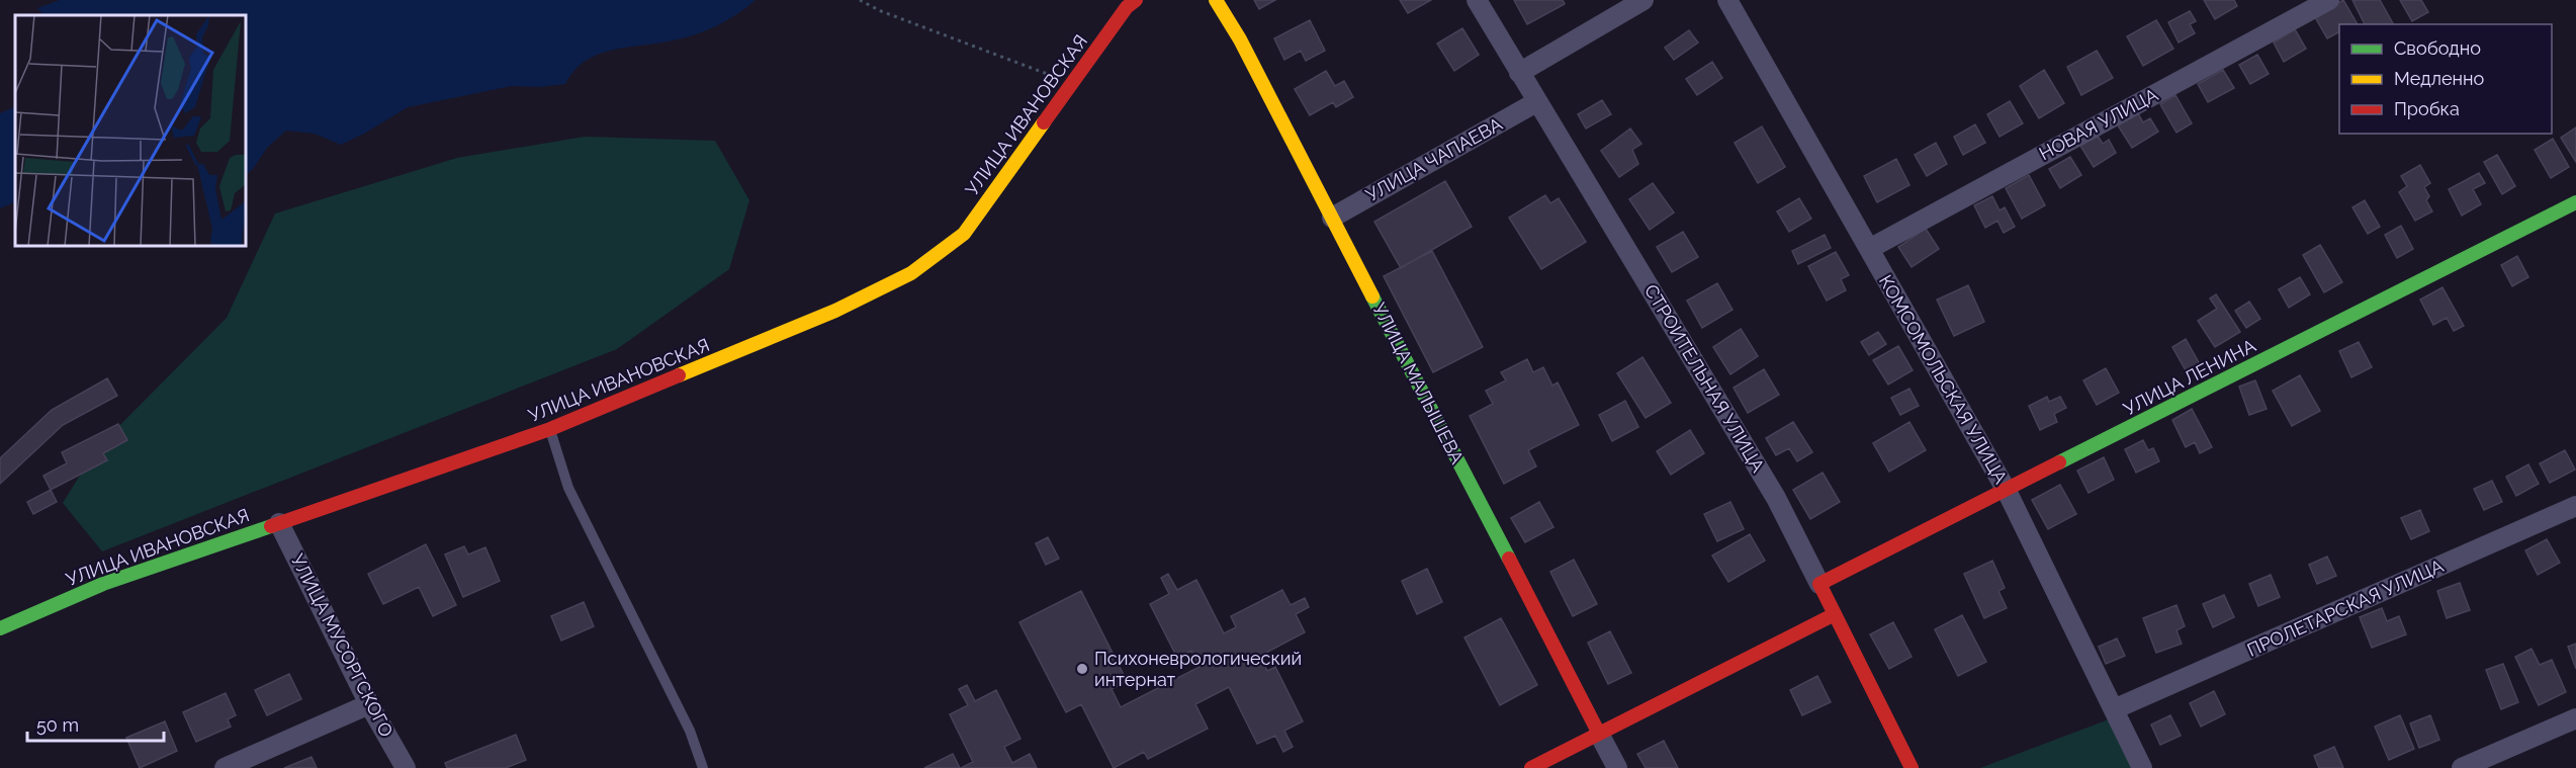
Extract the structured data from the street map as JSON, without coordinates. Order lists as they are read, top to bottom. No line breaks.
{"streets":{"street":["УЛИЦА ИВАНОВСКАЯ","НОВАЯ УЛИЦА","УЛИЦА ЧАПАЕВА","УЛИЦА ЛЕНИНА","СТРОИТЕЛЬНАЯ УЛИЦА","КОМСОМОЛЬСКАЯ УЛИЦА","УЛИЦА МАЛЫШЕВА","ПРОЛЕТАРСКАЯ УЛИЦА","УЛИЦА МУСОРГСКОГО"]},"crossings":[["УЛИЦА ИВАНОВСКАЯ","УЛИЦА МУСОРГСКОГО"],["НОВАЯ УЛИЦА","КОМСОМОЛЬСКАЯ УЛИЦА"],["УЛИЦА ЧАПАЕВА","СТРОИТЕЛЬНАЯ УЛИЦА"],["УЛИЦА ЧАПАЕВА","УЛИЦА МАЛЫШЕВА"],["УЛИЦА ЛЕНИНА","СТРОИТЕЛЬНАЯ УЛИЦА"],["УЛИЦА ЛЕНИНА","КОМСОМОЛЬСКАЯ УЛИЦА"],["КОМСОМОЛЬСКАЯ УЛИЦА","ПРОЛЕТАРСКАЯ УЛИЦА"]],"places":["Психоневрологический интернат"],"legend":["Свободно","Медленно","Пробка"],"scale_bar":"50 m"}
